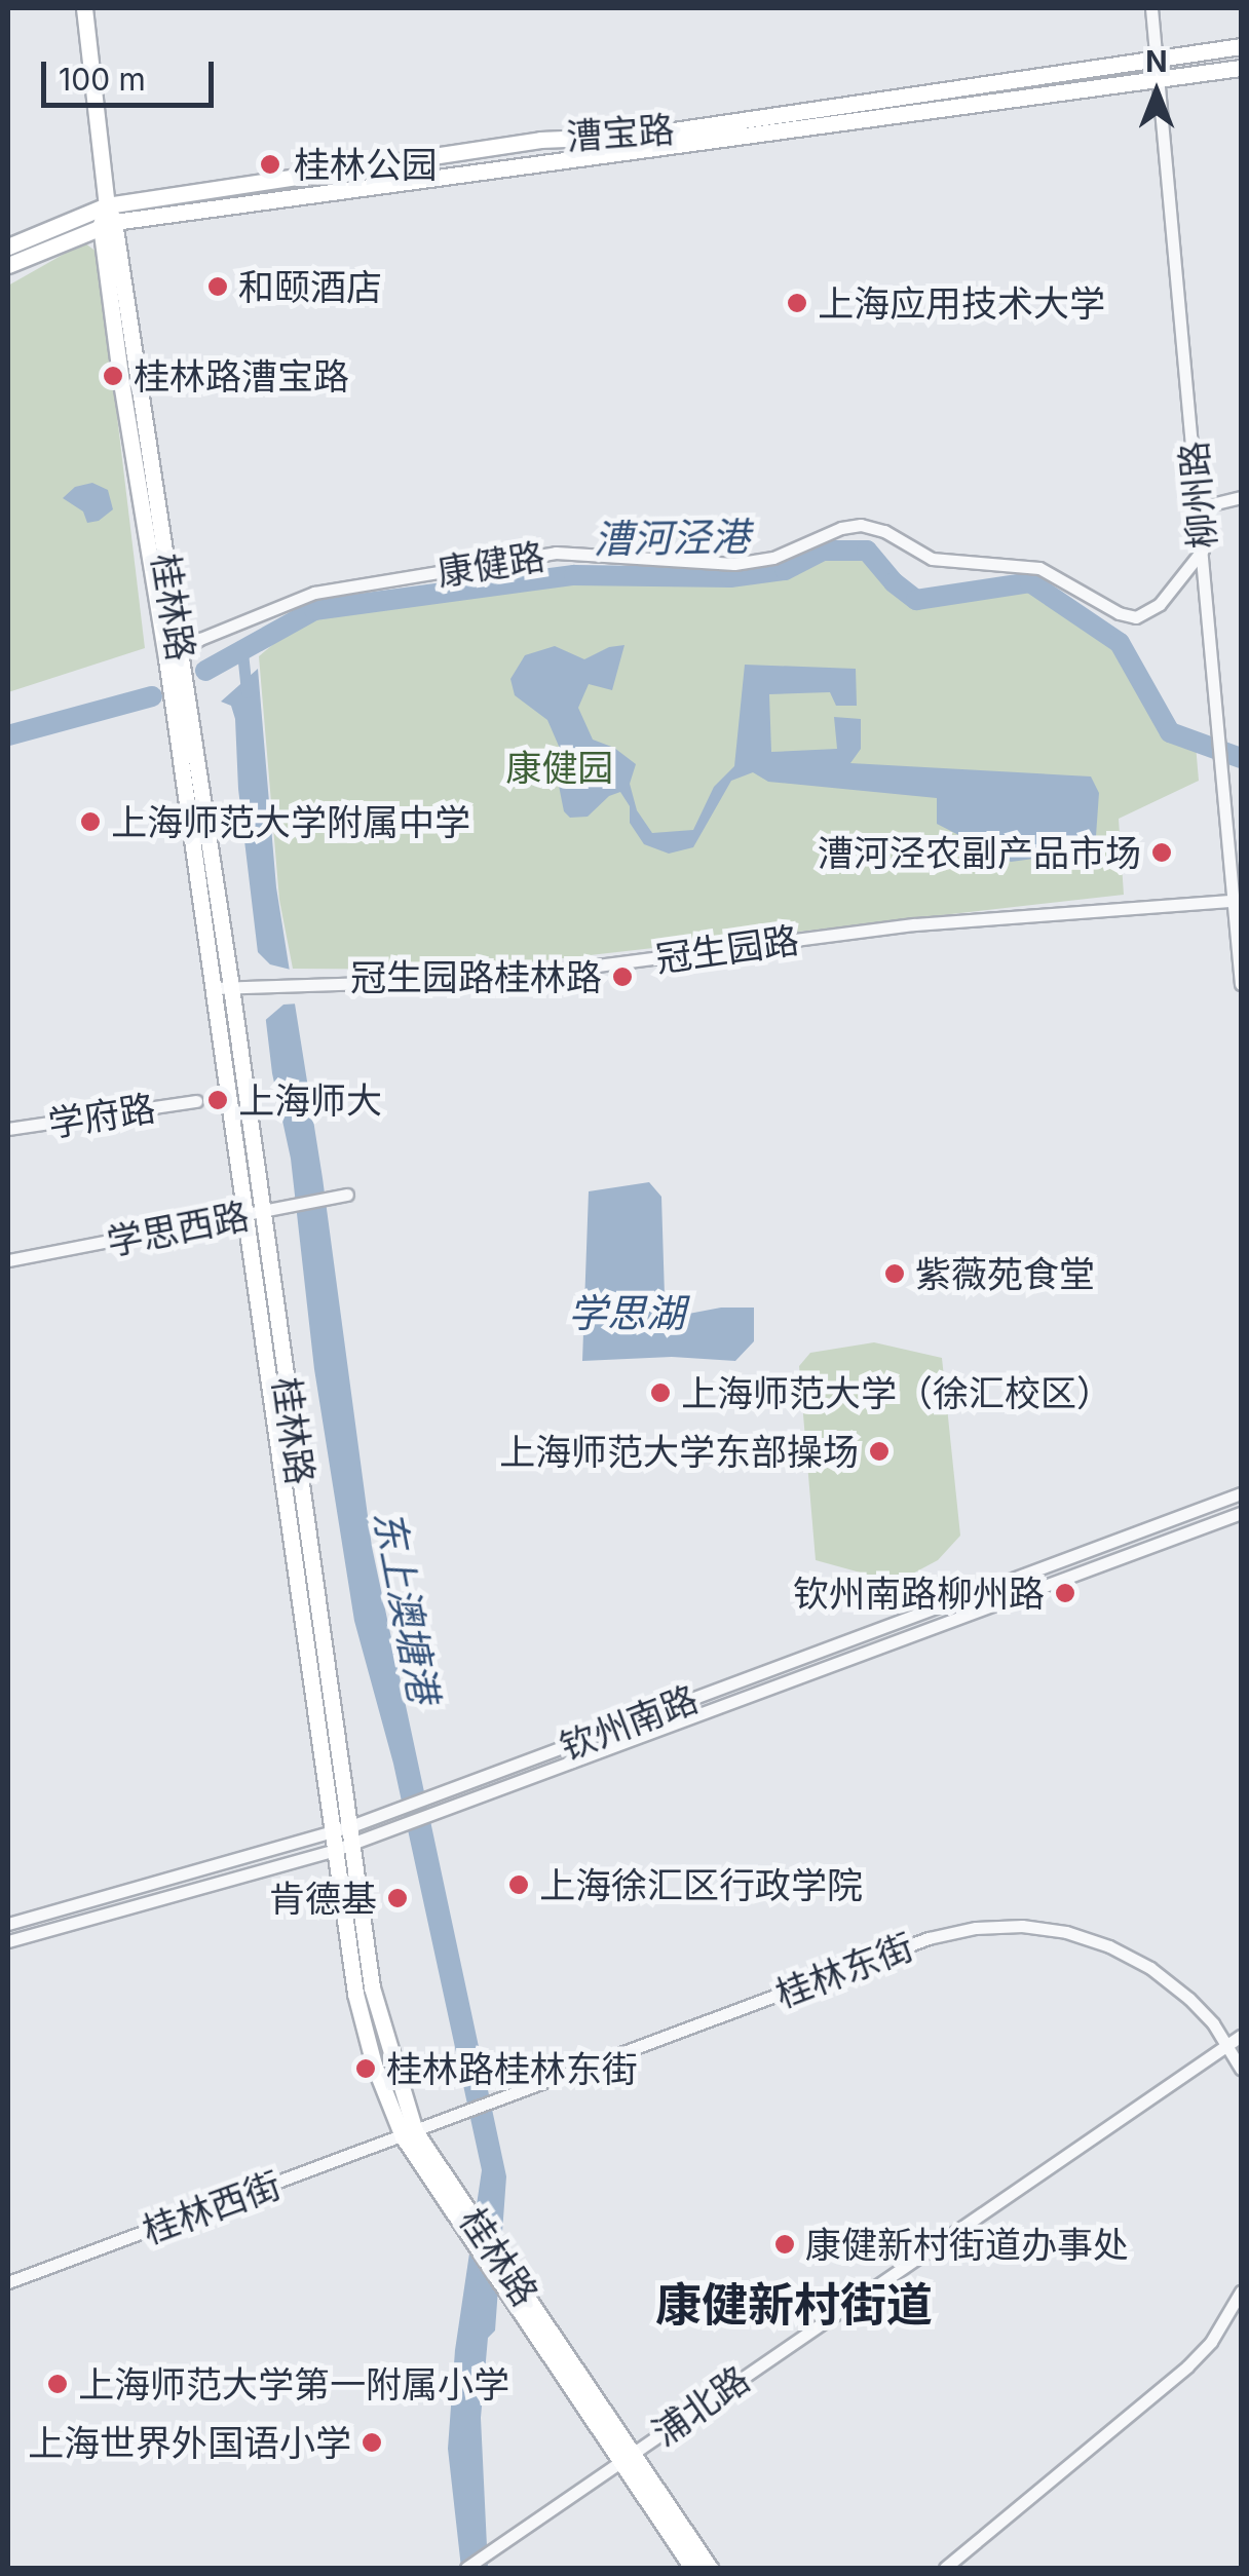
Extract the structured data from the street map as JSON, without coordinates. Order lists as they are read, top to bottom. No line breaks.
{"streets":{"main road":["漕宝路","桂林路"],"street":["柳州路","康健路","冠生园路","学府路","学思西路","钦州南路","桂林东街","桂林西街","浦北路"]},"crossings":[["漕宝路","柳州路"],["漕宝路","桂林路"],["柳州路","康健路"],["柳州路","冠生园路"],["康健路","桂林路"],["桂林路","冠生园路"],["桂林路","学思西路"],["桂林路","钦州南路"],["桂林路","桂林东街"],["桂林路","桂林西街"],["桂林路","浦北路"],["桂林东街","桂林西街"],["桂林东街","浦北路"]],"districts":["康健新村街道"],"water":["漕河泾港","学思湖","东上澳塘港"],"parks":["康健园"],"places":["桂林公园","和颐酒店","上海应用技术大学","桂林路漕宝路","上海师范大学附属中学","漕河泾农副产品市场","冠生园路桂林路","上海师大","紫薇苑食堂","上海师范大学（徐汇校区）","上海师范大学东部操场","钦州南路柳州路","上海徐汇区行政学院","肯德基","桂林路桂林东街","康健新村街道办事处","上海师范大学第一附属小学","上海世界外国语小学"],"scale_bar":"100 m","north":"top"}
